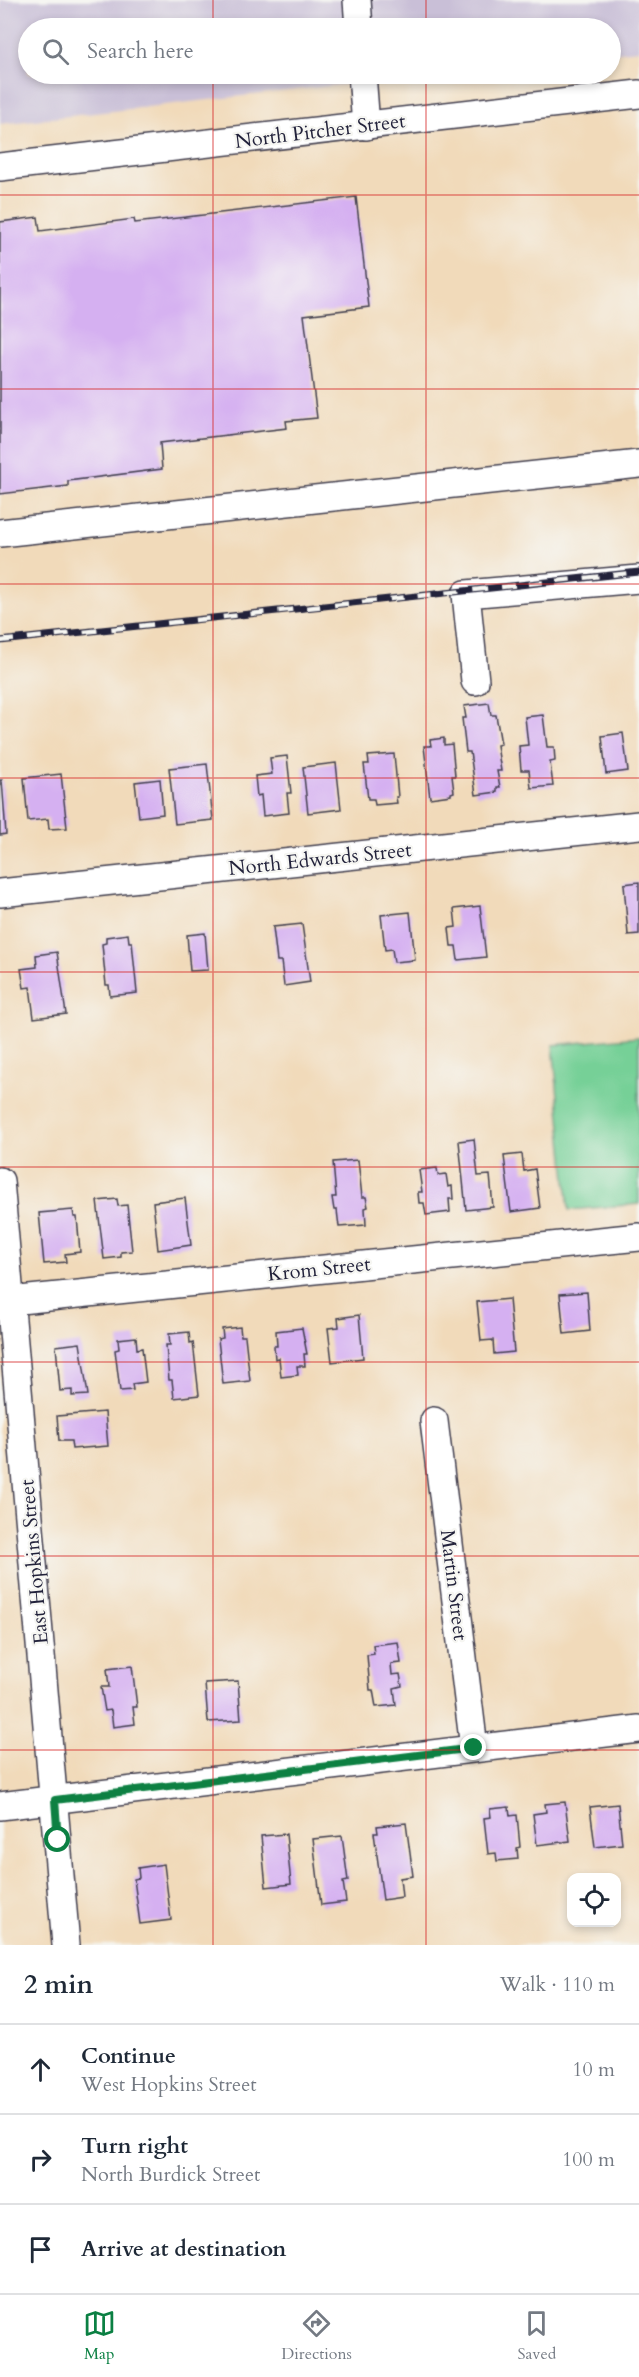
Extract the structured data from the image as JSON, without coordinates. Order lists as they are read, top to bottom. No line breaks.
{"streets":{"street":["North Pitcher Street","North Edwards Street","Krom Street","East Hopkins Street","Martin Street"]},"crossings":[["Krom Street","East Hopkins Street"]],"page":{"search":"Search here","heading":["2 min","Walk · 110 m"],"list":[["Continue","West Hopkins Street","10 m"],["Turn right","North Burdick Street","100 m"],"Arrive at destination"],"nav":["Map","Directions","Saved"]}}
